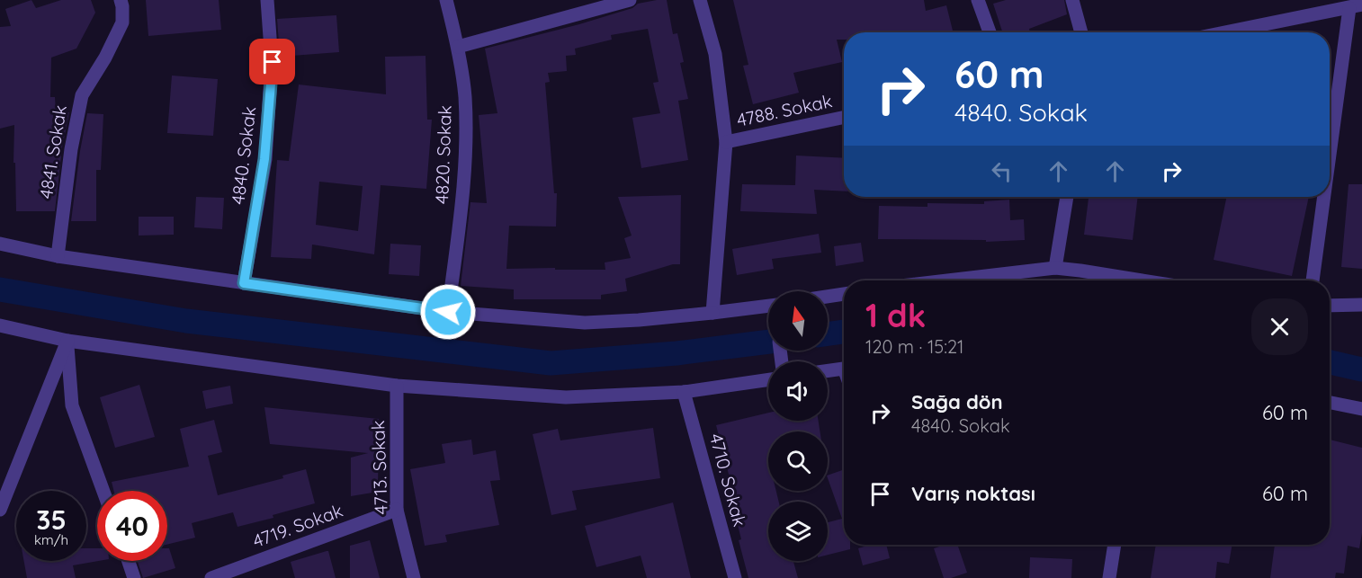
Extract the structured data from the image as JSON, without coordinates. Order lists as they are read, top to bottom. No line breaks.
{"streets":{"street":["4788. Sokak","4841. Sokak","4820. Sokak","4840. Sokak","4713. Sokak","4710. Sokak","4719. Sokak"]},"crossings":[["4713. Sokak","4719. Sokak"]],"north":"top","page":{"turn":["60 m","4840. Sokak"],"heading":["1 dk","120 m · 15:21"],"list":[{"name":"Sağa dön","note":"4840. Sokak","value":"60 m"},{"name":"Varış noktası","value":"60 m"}],"speed":"35 km/h","limit":"40"}}
